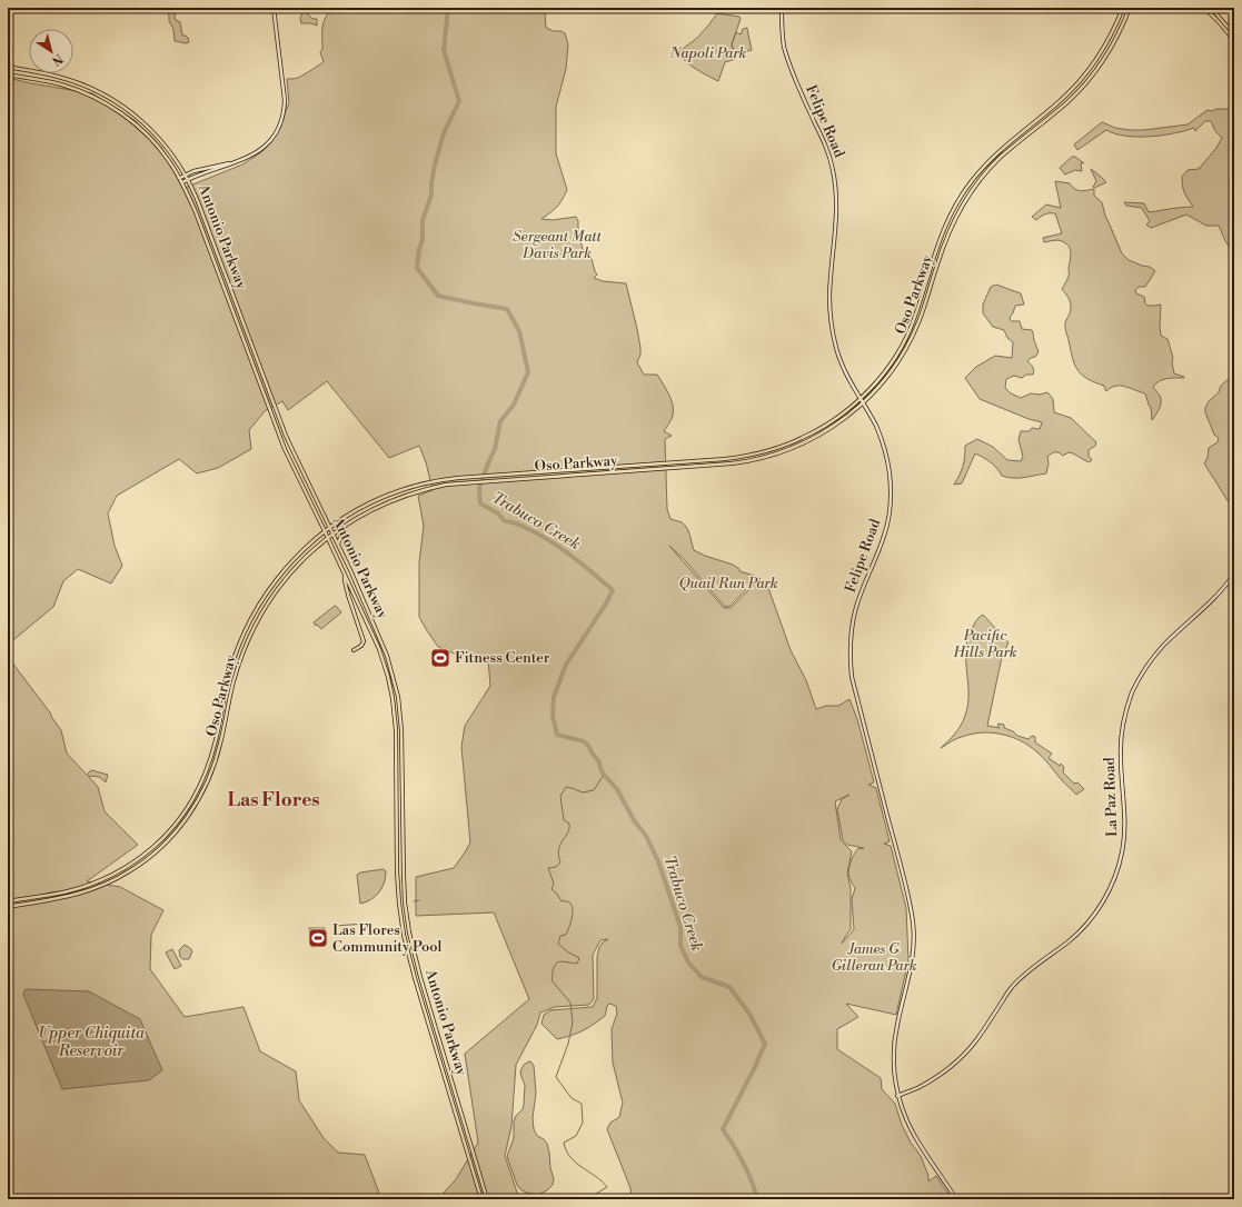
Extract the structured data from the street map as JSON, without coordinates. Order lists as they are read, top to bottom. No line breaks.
{"streets":{"main road":["Felipe Road","Antonio Parkway","Oso Parkway","La Paz Road"]},"crossings":[["Felipe Road","Oso Parkway"],["Felipe Road","La Paz Road"],["Antonio Parkway","Oso Parkway"]],"districts":["Las Flores"],"water":["Trabuco Creek","Upper Chiquita Reservoir"],"parks":["Napoli Park","Sergeant Matt Davis Park","Quail Run Park","Pacific Hills Park","James G Gilleran Park"],"places":{"sports":["Fitness Center","Las Flores Community Pool"]},"north":"bottom right"}
